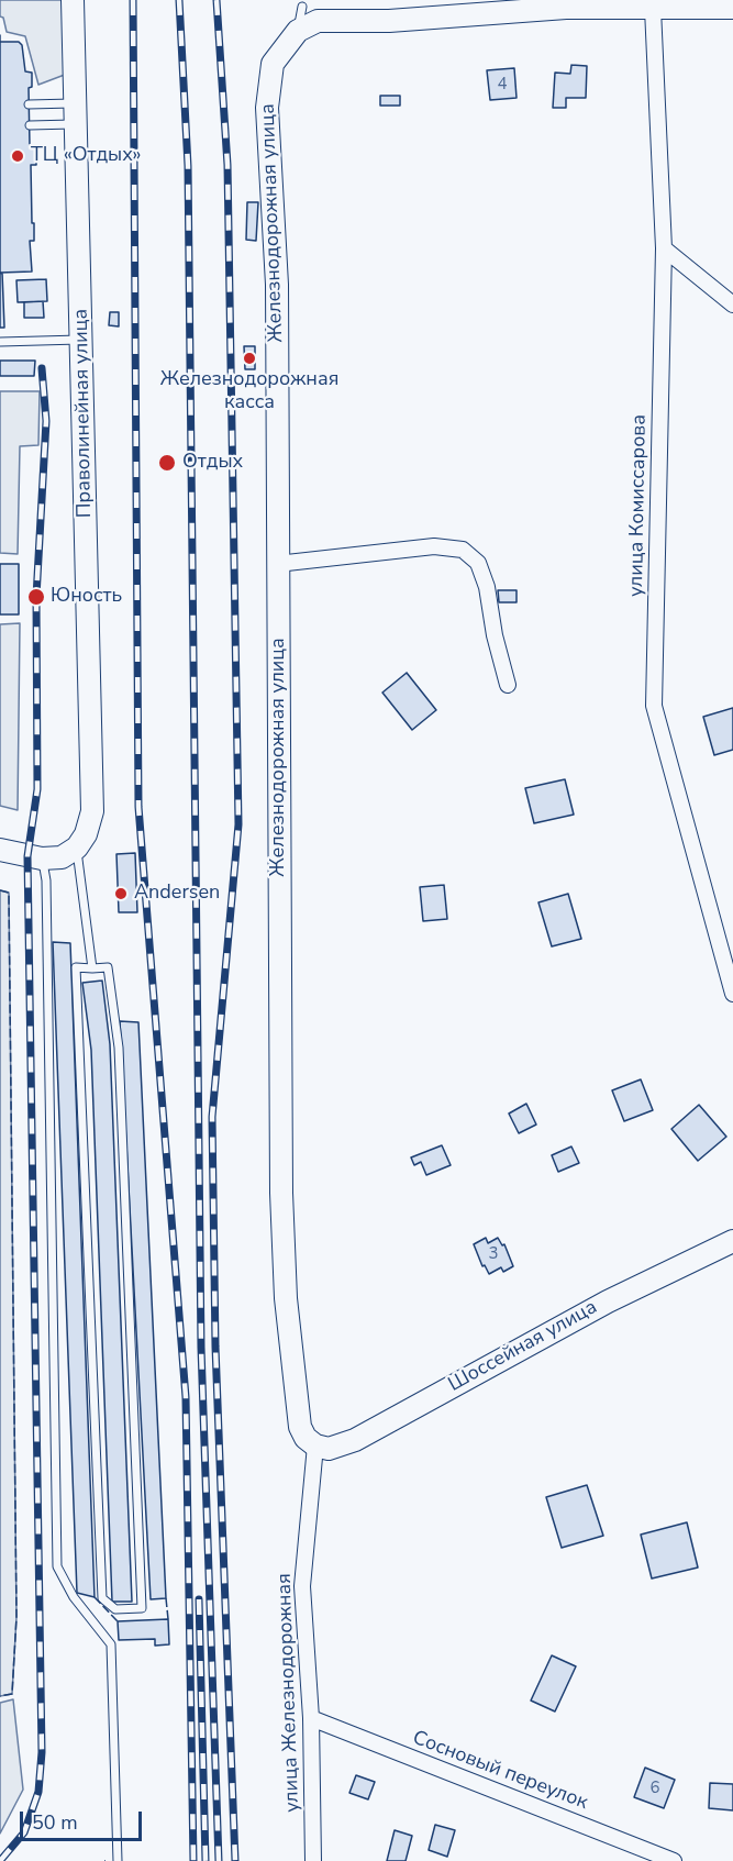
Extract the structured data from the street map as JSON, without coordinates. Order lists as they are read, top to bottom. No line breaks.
{"streets":{"street":["Железнодорожная улица","Праволинейная улица","улица Комиссарова","Шоссейная улица","улица Железнодорожная","Сосновый переулок"]},"crossings":[["Железнодорожная улица","Шоссейная улица"],["Железнодорожная улица","улица Железнодорожная"],["Шоссейная улица","улица Железнодорожная"],["улица Железнодорожная","Сосновый переулок"]],"places":["ТЦ «Отдых»","Железнодорожная касса","Отдых","Юность","Andersen"],"house_numbers":["4","3","6"],"scale_bar":"50 m"}
